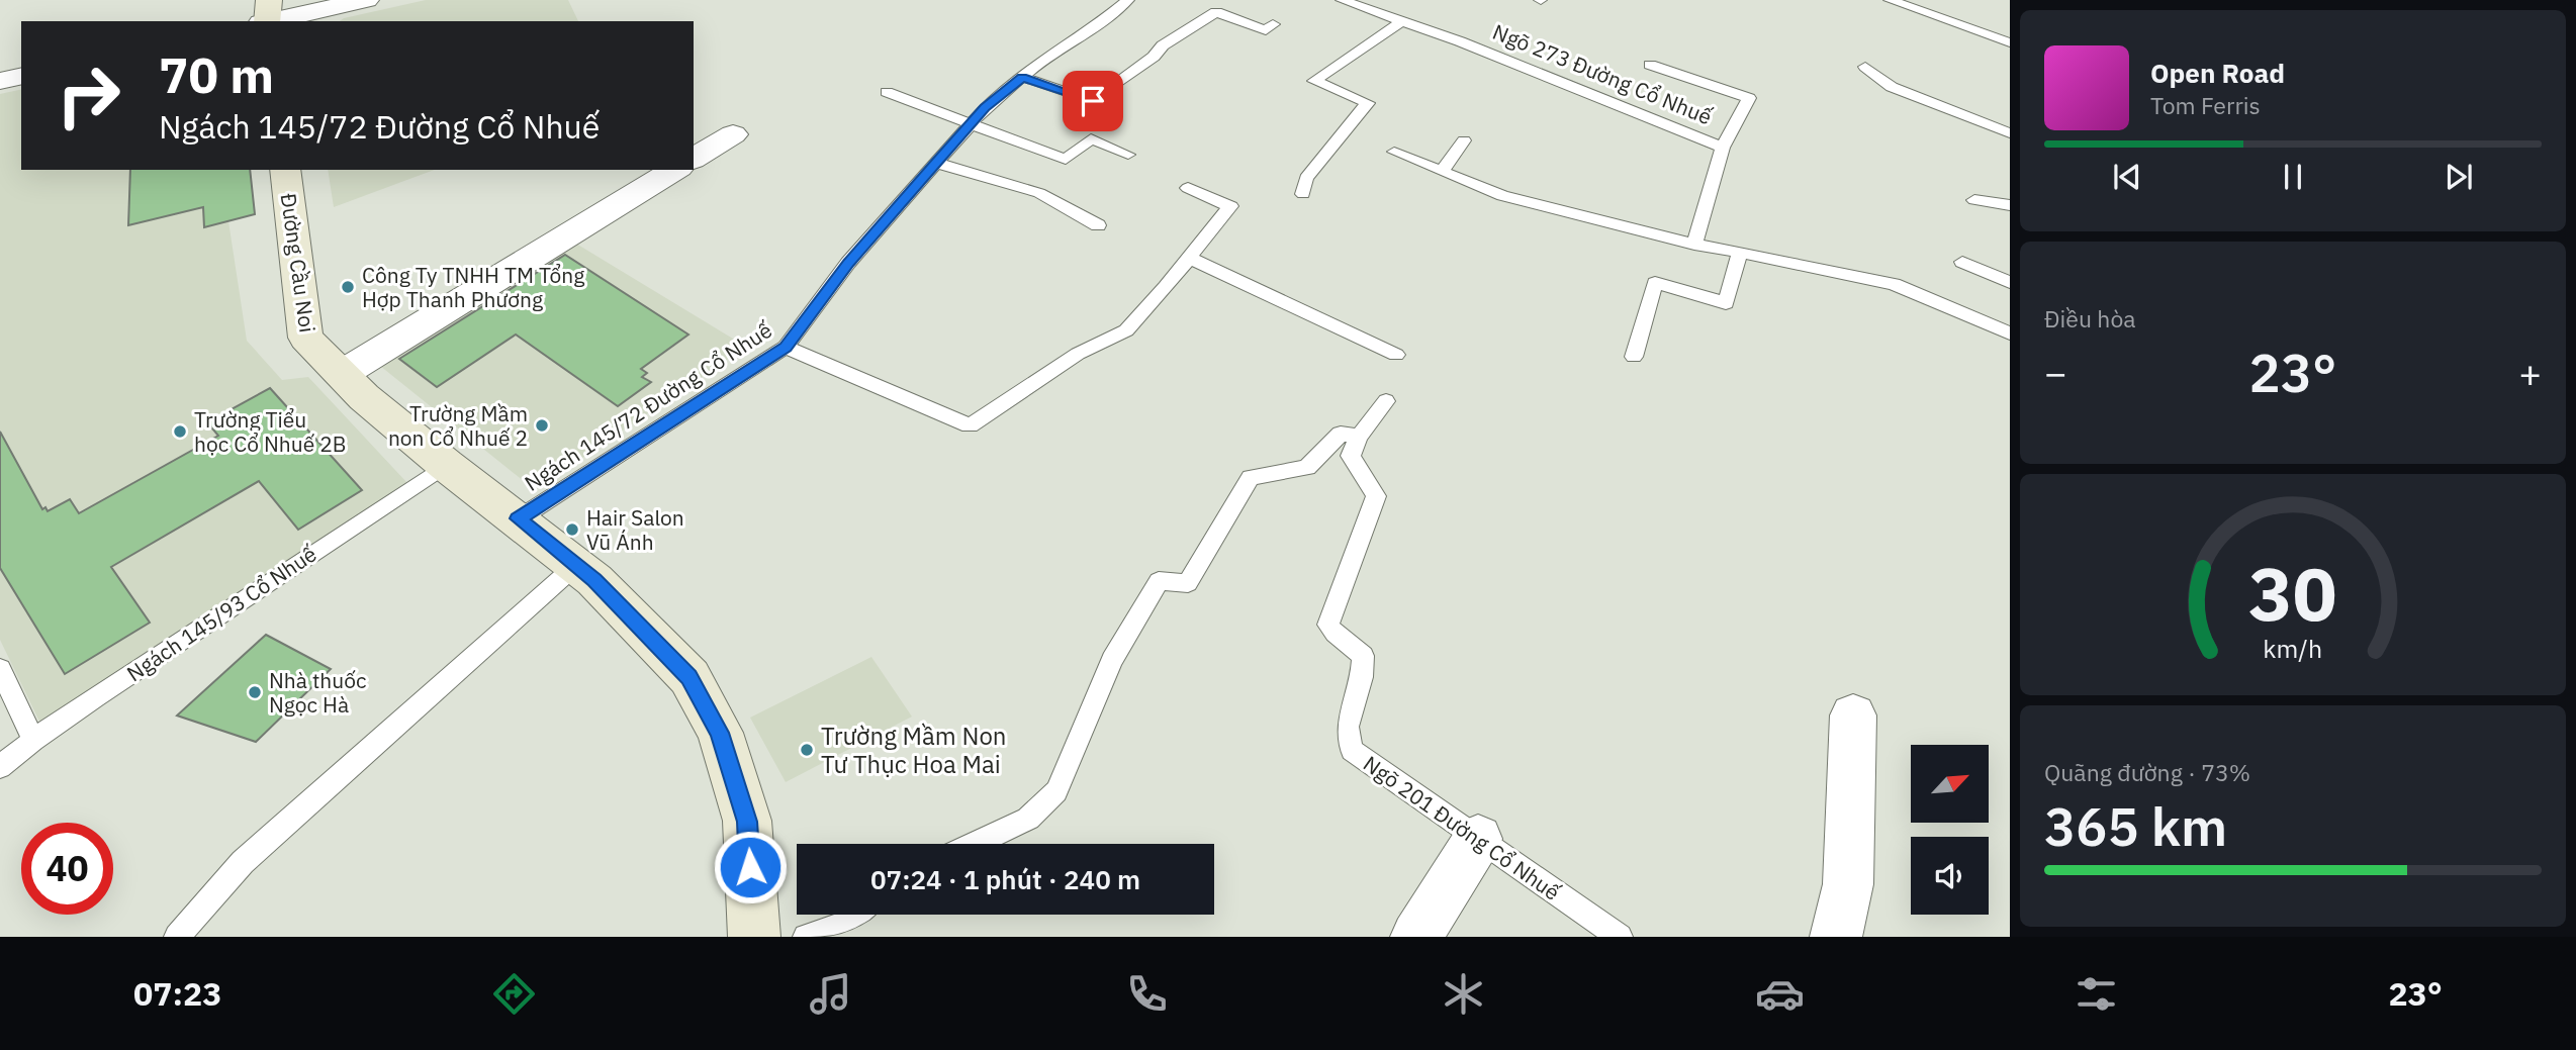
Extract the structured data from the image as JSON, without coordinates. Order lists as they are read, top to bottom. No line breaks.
{"streets":{"street":["Đường Cầu Noi"],"lane":["Ngõ 273 Đường Cổ Nhuế","Ngách 145/72 Đường Cổ Nhuế","Ngách 145/93 Cổ Nhuế","Ngõ 201 Đường Cổ Nhuế"]},"crossings":[["Đường Cầu Noi","Ngách 145/72 Đường Cổ Nhuế"],["Đường Cầu Noi","Ngách 145/93 Cổ Nhuế"]],"places":["Công Ty TNHH TM Tổng Hợp Thanh Phương","Trường Mầm non Cổ Nhuế 2","Trường Tiểu học Cổ Nhuế 2B","Hair Salon Vũ Ánh","Nhà thuốc Ngọc Hà","Trường Mầm Non Tư Thục Hoa Mai"],"north":"top right","page":{"turn":["70 m","Ngách 145/72 Đường Cổ Nhuế"],"song":["Open Road","Tom Ferris"],"tile":["Điều hòa",["Quãng đường · 73%","365 km"]],"heat":["−","23°","+"],"limit":"40","trip":"07:24 · 1 phút · 240 m","tabs":["07:23","23°"],"gauge":["30","km/h"]}}
